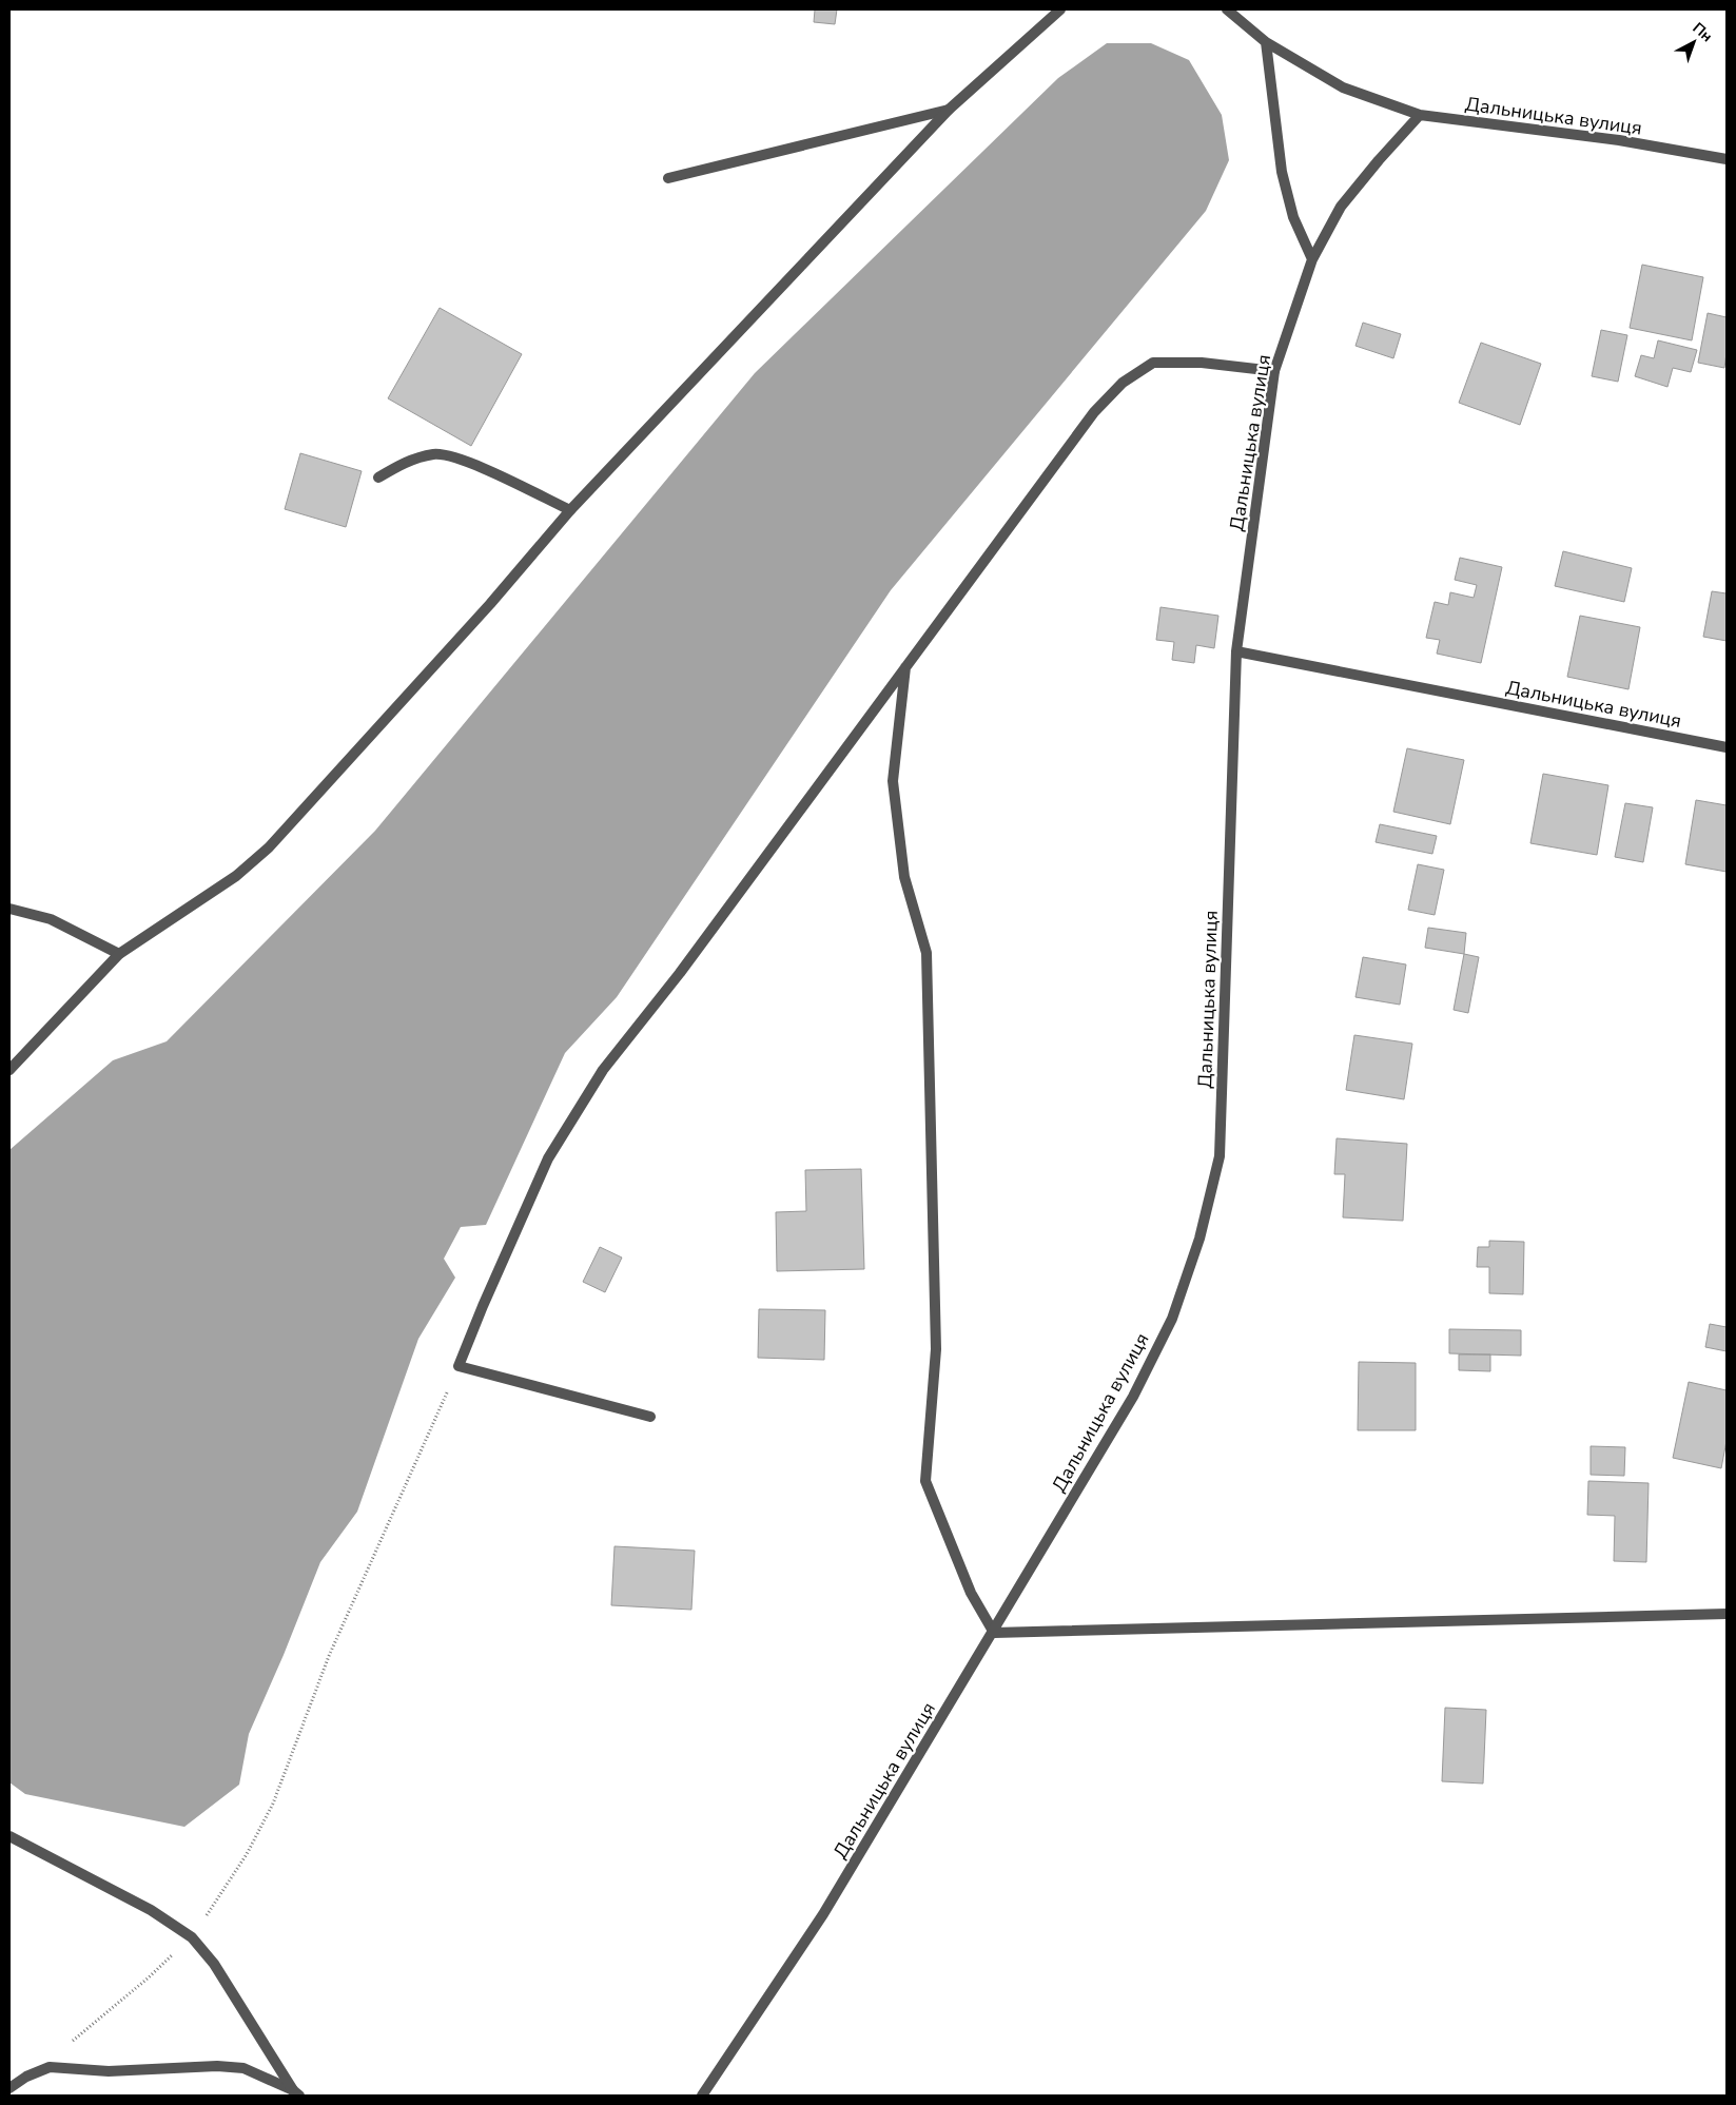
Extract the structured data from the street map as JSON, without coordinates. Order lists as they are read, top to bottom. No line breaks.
{"streets":{"street":["Дальницька вулиця"]},"north":"top right"}
